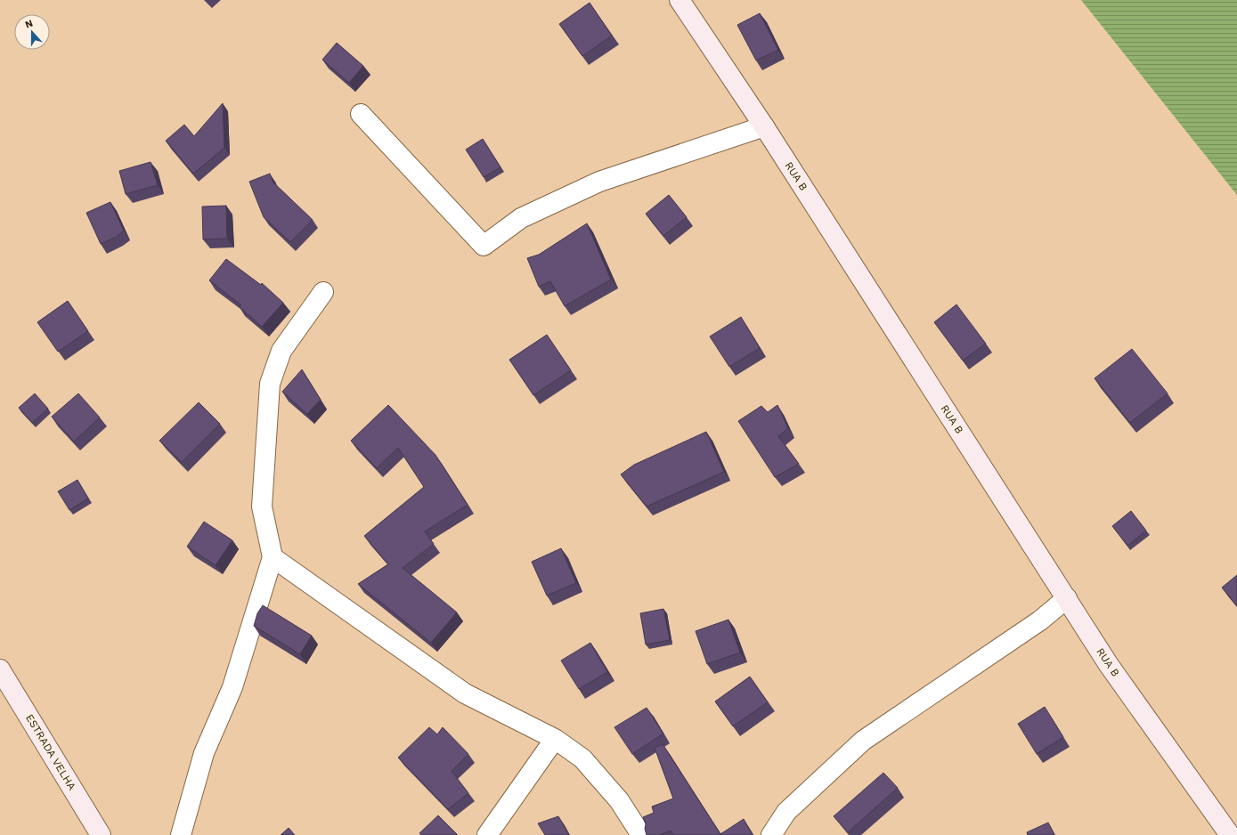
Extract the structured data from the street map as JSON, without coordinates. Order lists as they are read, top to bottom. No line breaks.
{"streets":{"main road":["RUA B","ESTRADA VELHA"]},"north":"top"}
